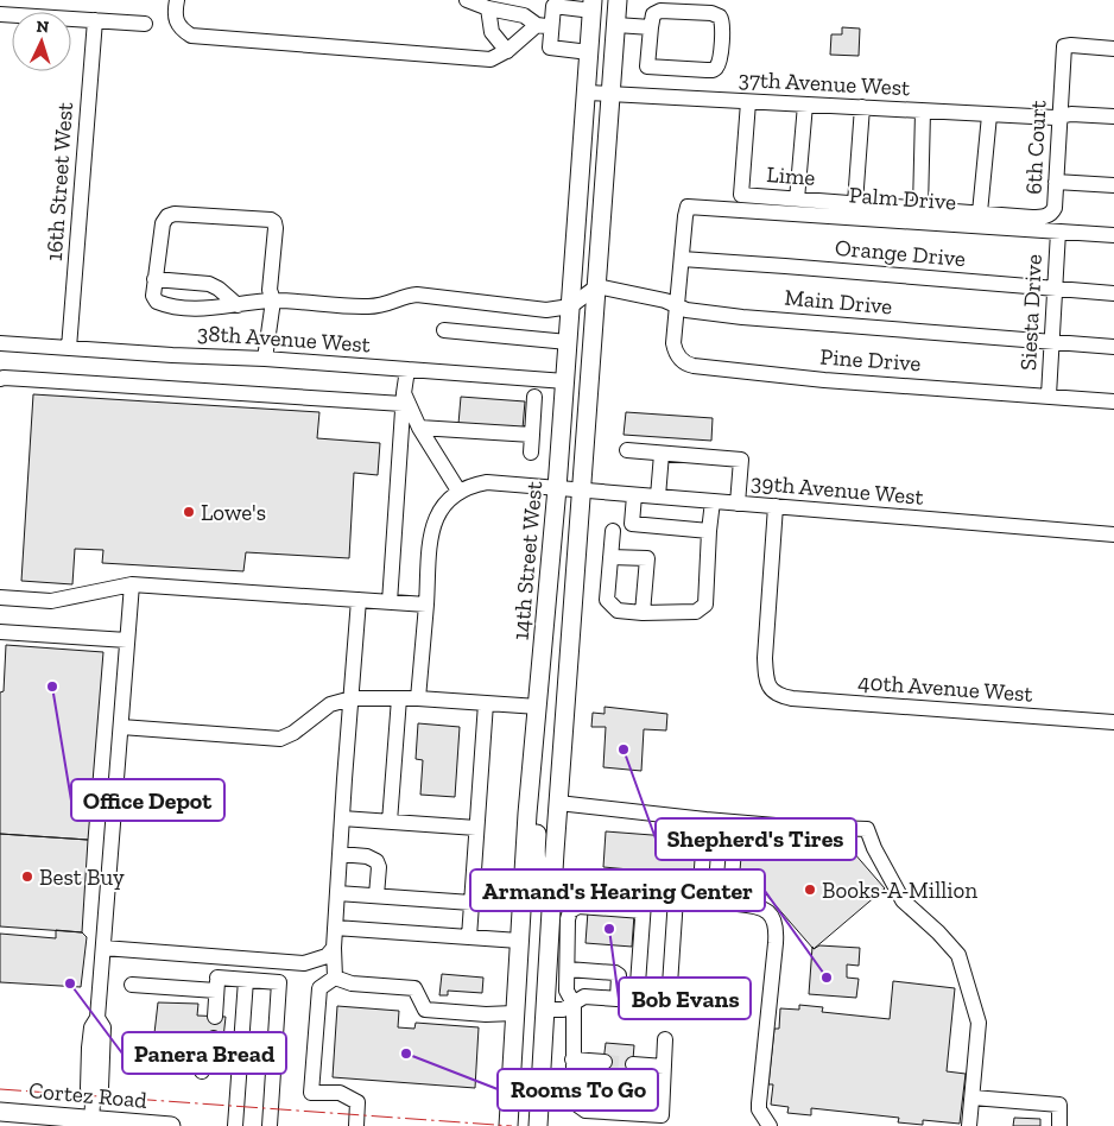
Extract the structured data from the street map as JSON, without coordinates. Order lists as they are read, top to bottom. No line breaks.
{"streets":{"main road":["14th Street West","Cortez Road"],"street":["37th Avenue West","6th Court","Lime","16th Street West","Palm Drive","Orange Drive","Main Drive","Siesta Drive","38th Avenue West","Pine Drive","39th Avenue West","40th Avenue West"]},"crossings":[["37th Avenue West","6th Court"],["37th Avenue West","Lime"],["37th Avenue West","14th Street West"],["6th Court","Lime"],["16th Street West","38th Avenue West"],["Palm Drive","Siesta Drive"],["Palm Drive","Pine Drive"],["Orange Drive","Siesta Drive"],["Orange Drive","Pine Drive"],["Main Drive","Siesta Drive"],["Main Drive","Pine Drive"],["Siesta Drive","Pine Drive"],["38th Avenue West","14th Street West"],["39th Avenue West","14th Street West"],["39th Avenue West","40th Avenue West"]],"places":["Lowe's","Office Depot","Shepherd's Tires","Best Buy","Books-A-Million","Bob Evans","Armand's Hearing Center","Panera Bread","Rooms To Go"],"north":"top"}
